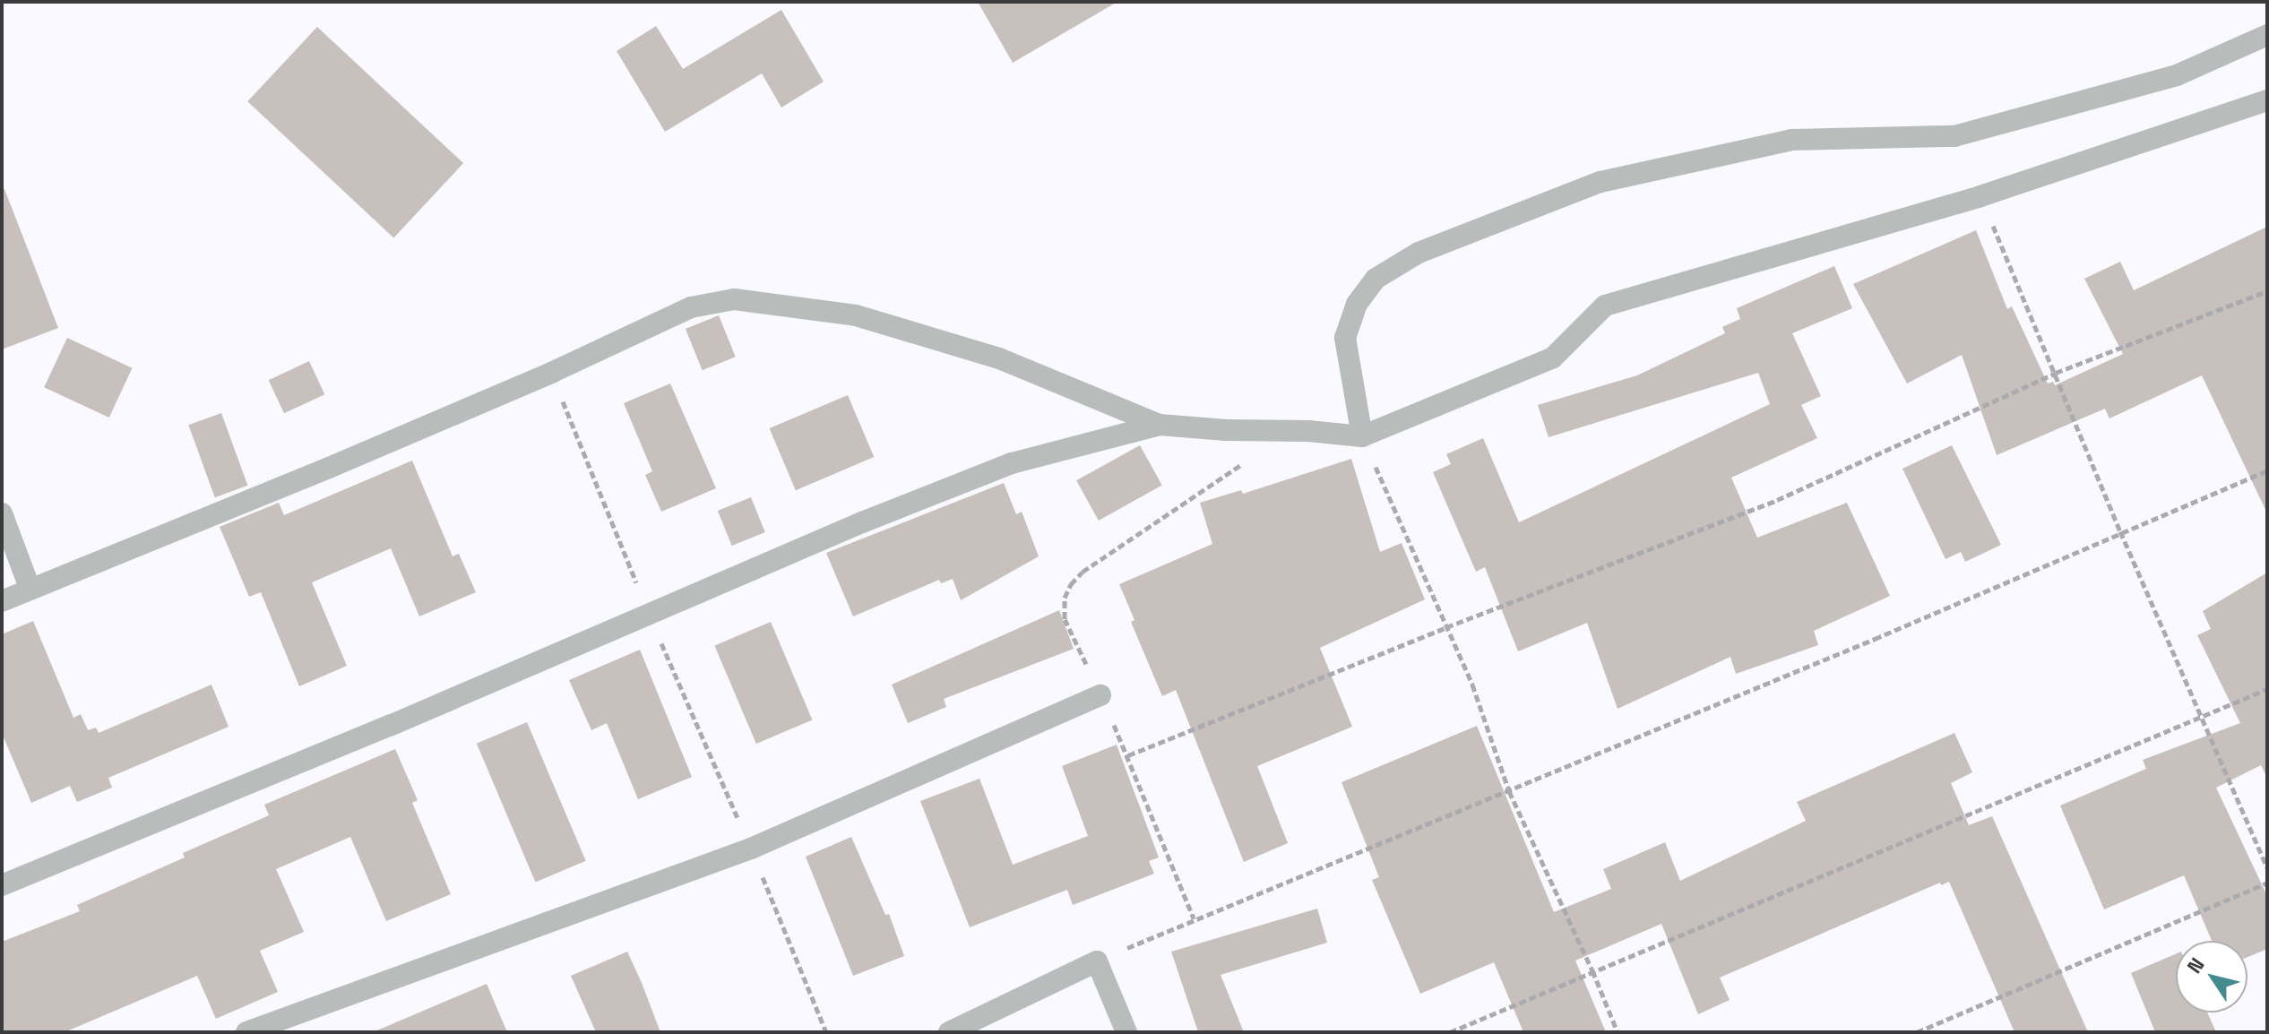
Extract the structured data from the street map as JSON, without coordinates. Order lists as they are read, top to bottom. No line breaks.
{"north":"top left"}
